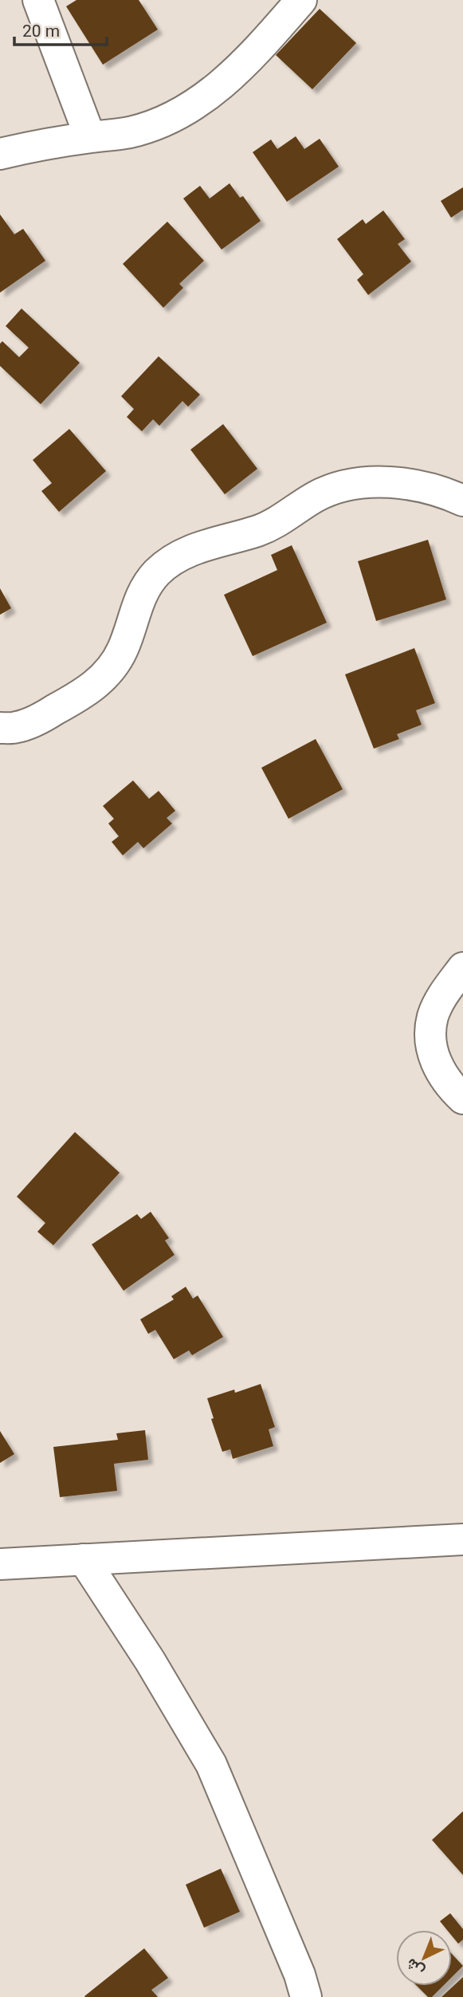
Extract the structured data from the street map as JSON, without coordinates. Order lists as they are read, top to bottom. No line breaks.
{"scale_bar":"20 m","north":"bottom left"}
